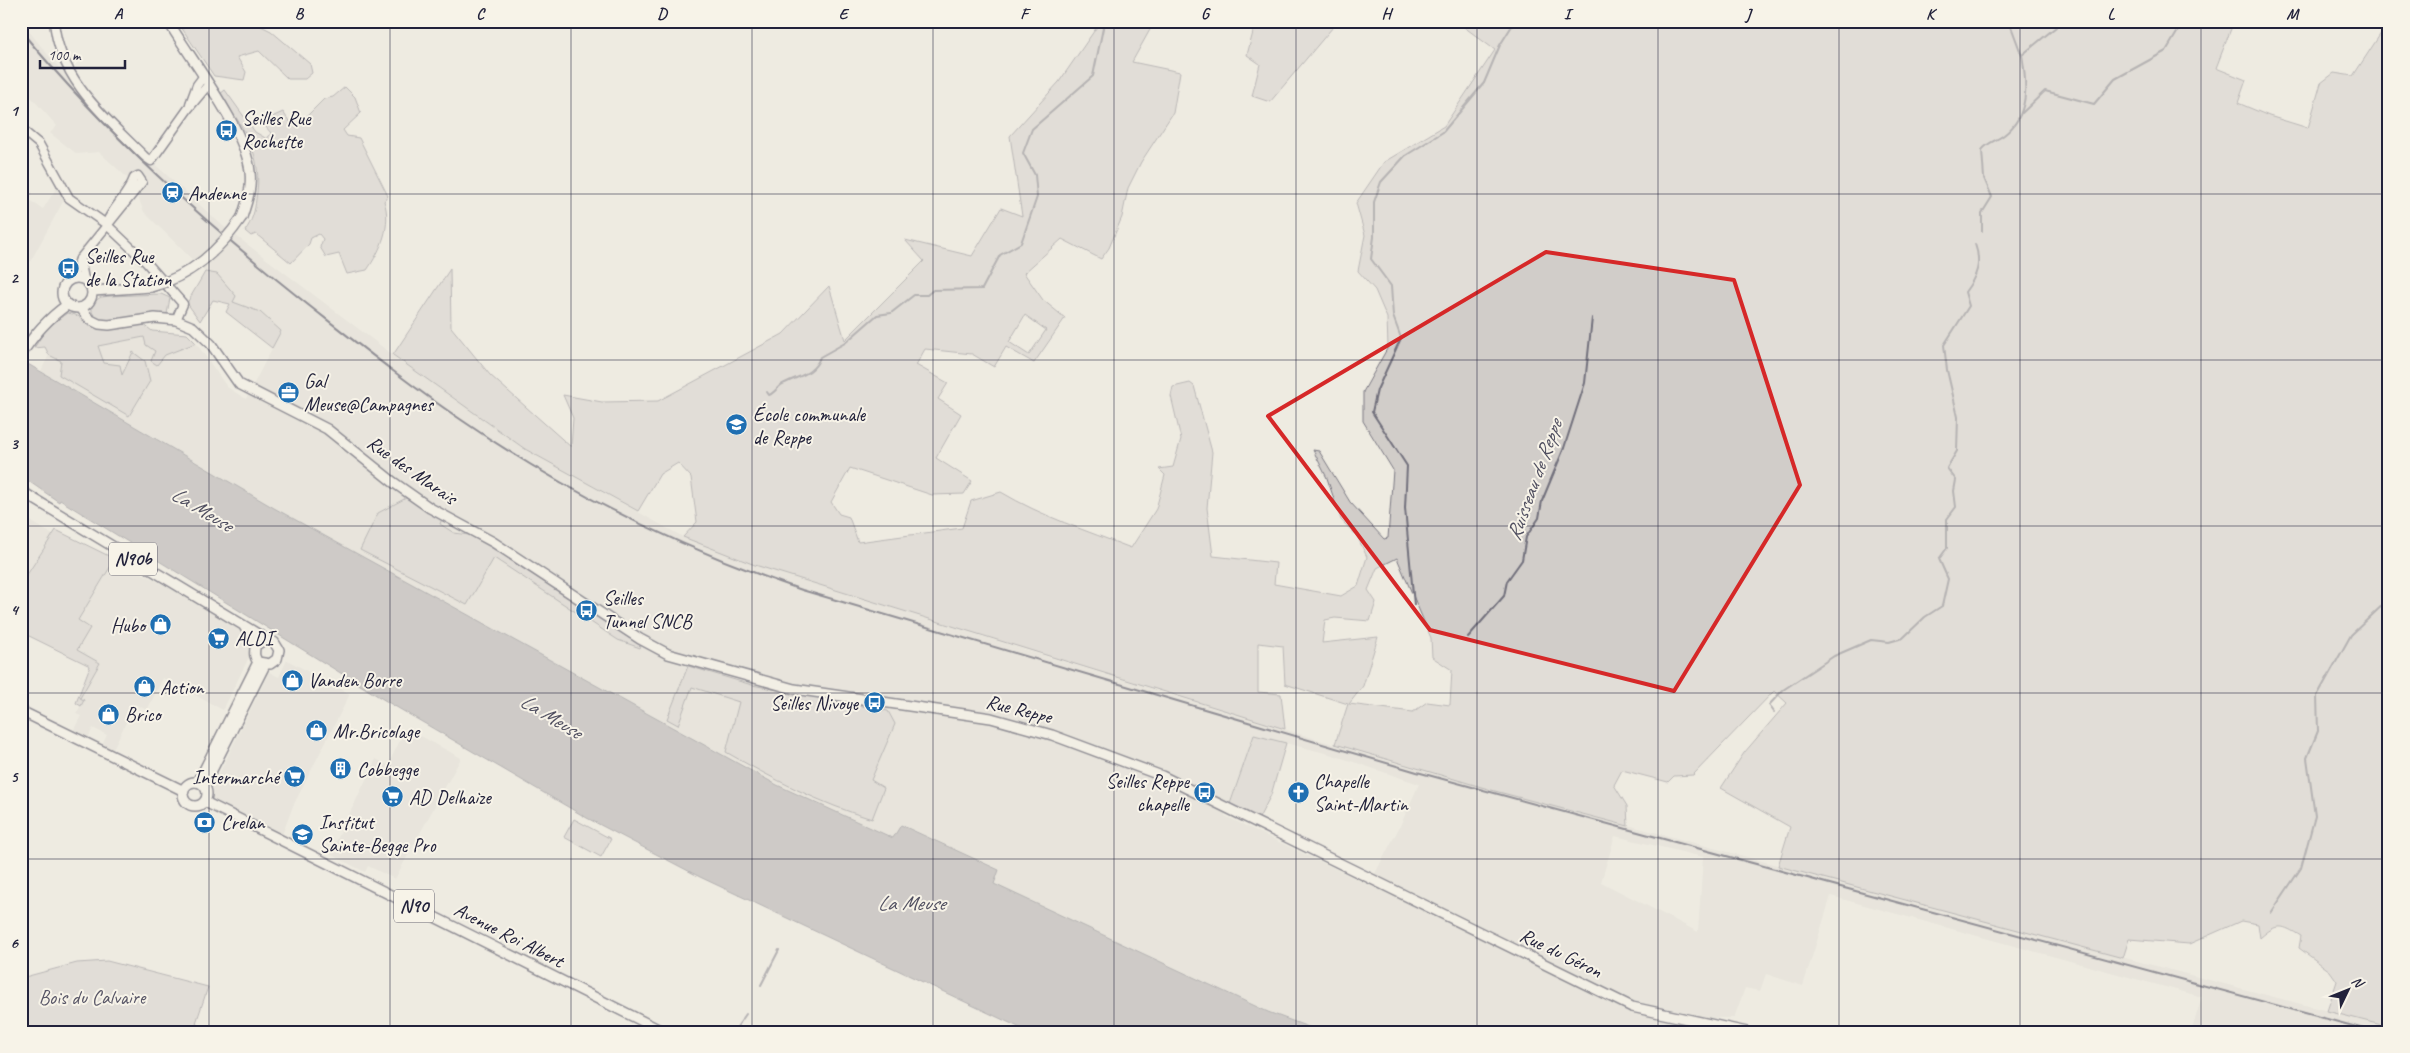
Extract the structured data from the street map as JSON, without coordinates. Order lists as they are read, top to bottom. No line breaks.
{"streets":{"main road":["Rue des Marais","N90b","Rue Reppe","N90","Avenue Roi Albert","Rue du Géron"]},"crossings":[["Rue des Marais","Rue Reppe"],["Rue Reppe","Rue du Géron"],["N90","Avenue Roi Albert"]],"water":["Ruisseau de Reppe","La Meuse"],"parks":["Bois du Calvaire"],"places":{"bus stop":["Seilles Rue Rochette","Seilles Rue de la Station","Seilles Tunnel SNCB","Seilles Nivoye","Seilles Reppe chapelle"],"station":["Andenne"],"office":["Gal Meuse@Campagnes"],"school or university":["École communale de Reppe","Institut Sainte-Begge Pro"],"shop":["Hubo","Vanden Borre","Action","Brico","Mr.Bricolage"],"supermarket":["ALDI","Intermarché","AD Delhaize"],"building":["Cobbegge"],"church":["Chapelle Saint-Martin"],"bank":["Crelan"]},"scale_bar":"100 m","north":"top right","grid":{"columns":["A","B","C","D","E","F","G","H","I","J","K","L","M"],"rows":["1","2","3","4","5","6"]}}
